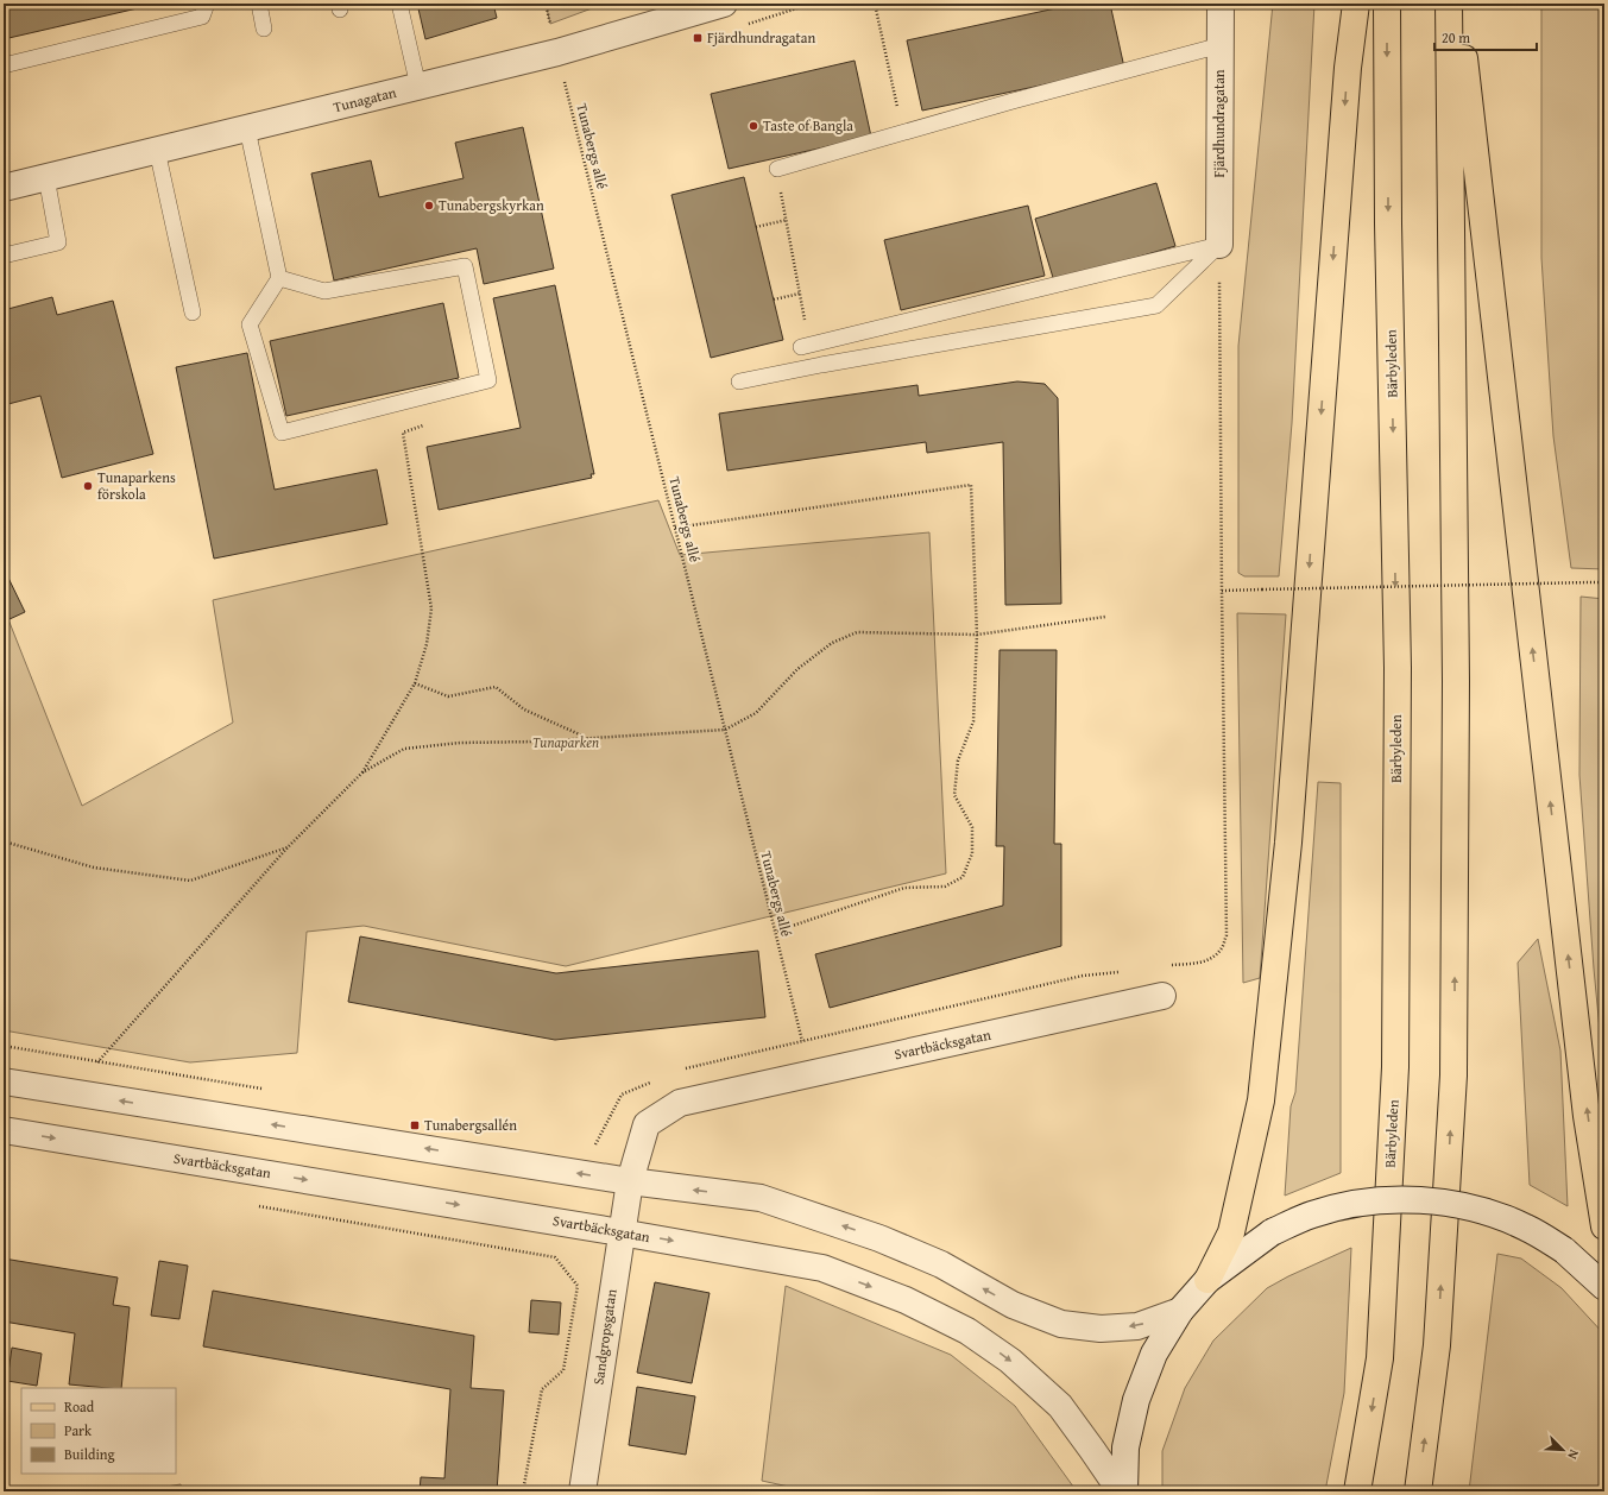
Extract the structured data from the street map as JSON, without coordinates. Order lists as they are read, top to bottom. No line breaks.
{"streets":{"main road":["Bärbyleden"],"street":["Tunagatan","Fjärdhundragatan","Svartbäcksgatan","Sandgropsgatan"],"path":["Tunabergs allé"]},"crossings":[["Tunagatan","Tunabergs allé"],["Svartbäcksgatan","Sandgropsgatan"]],"parks":["Tunaparken"],"places":{"transit":["Fjärdhundragatan","Tunabergsallén"],"other":["Taste of Bangla","Tunabergskyrkan","Tunaparkens förskola"]},"legend":["Road","Park","Building"],"scale_bar":"20 m","north":"bottom right"}
